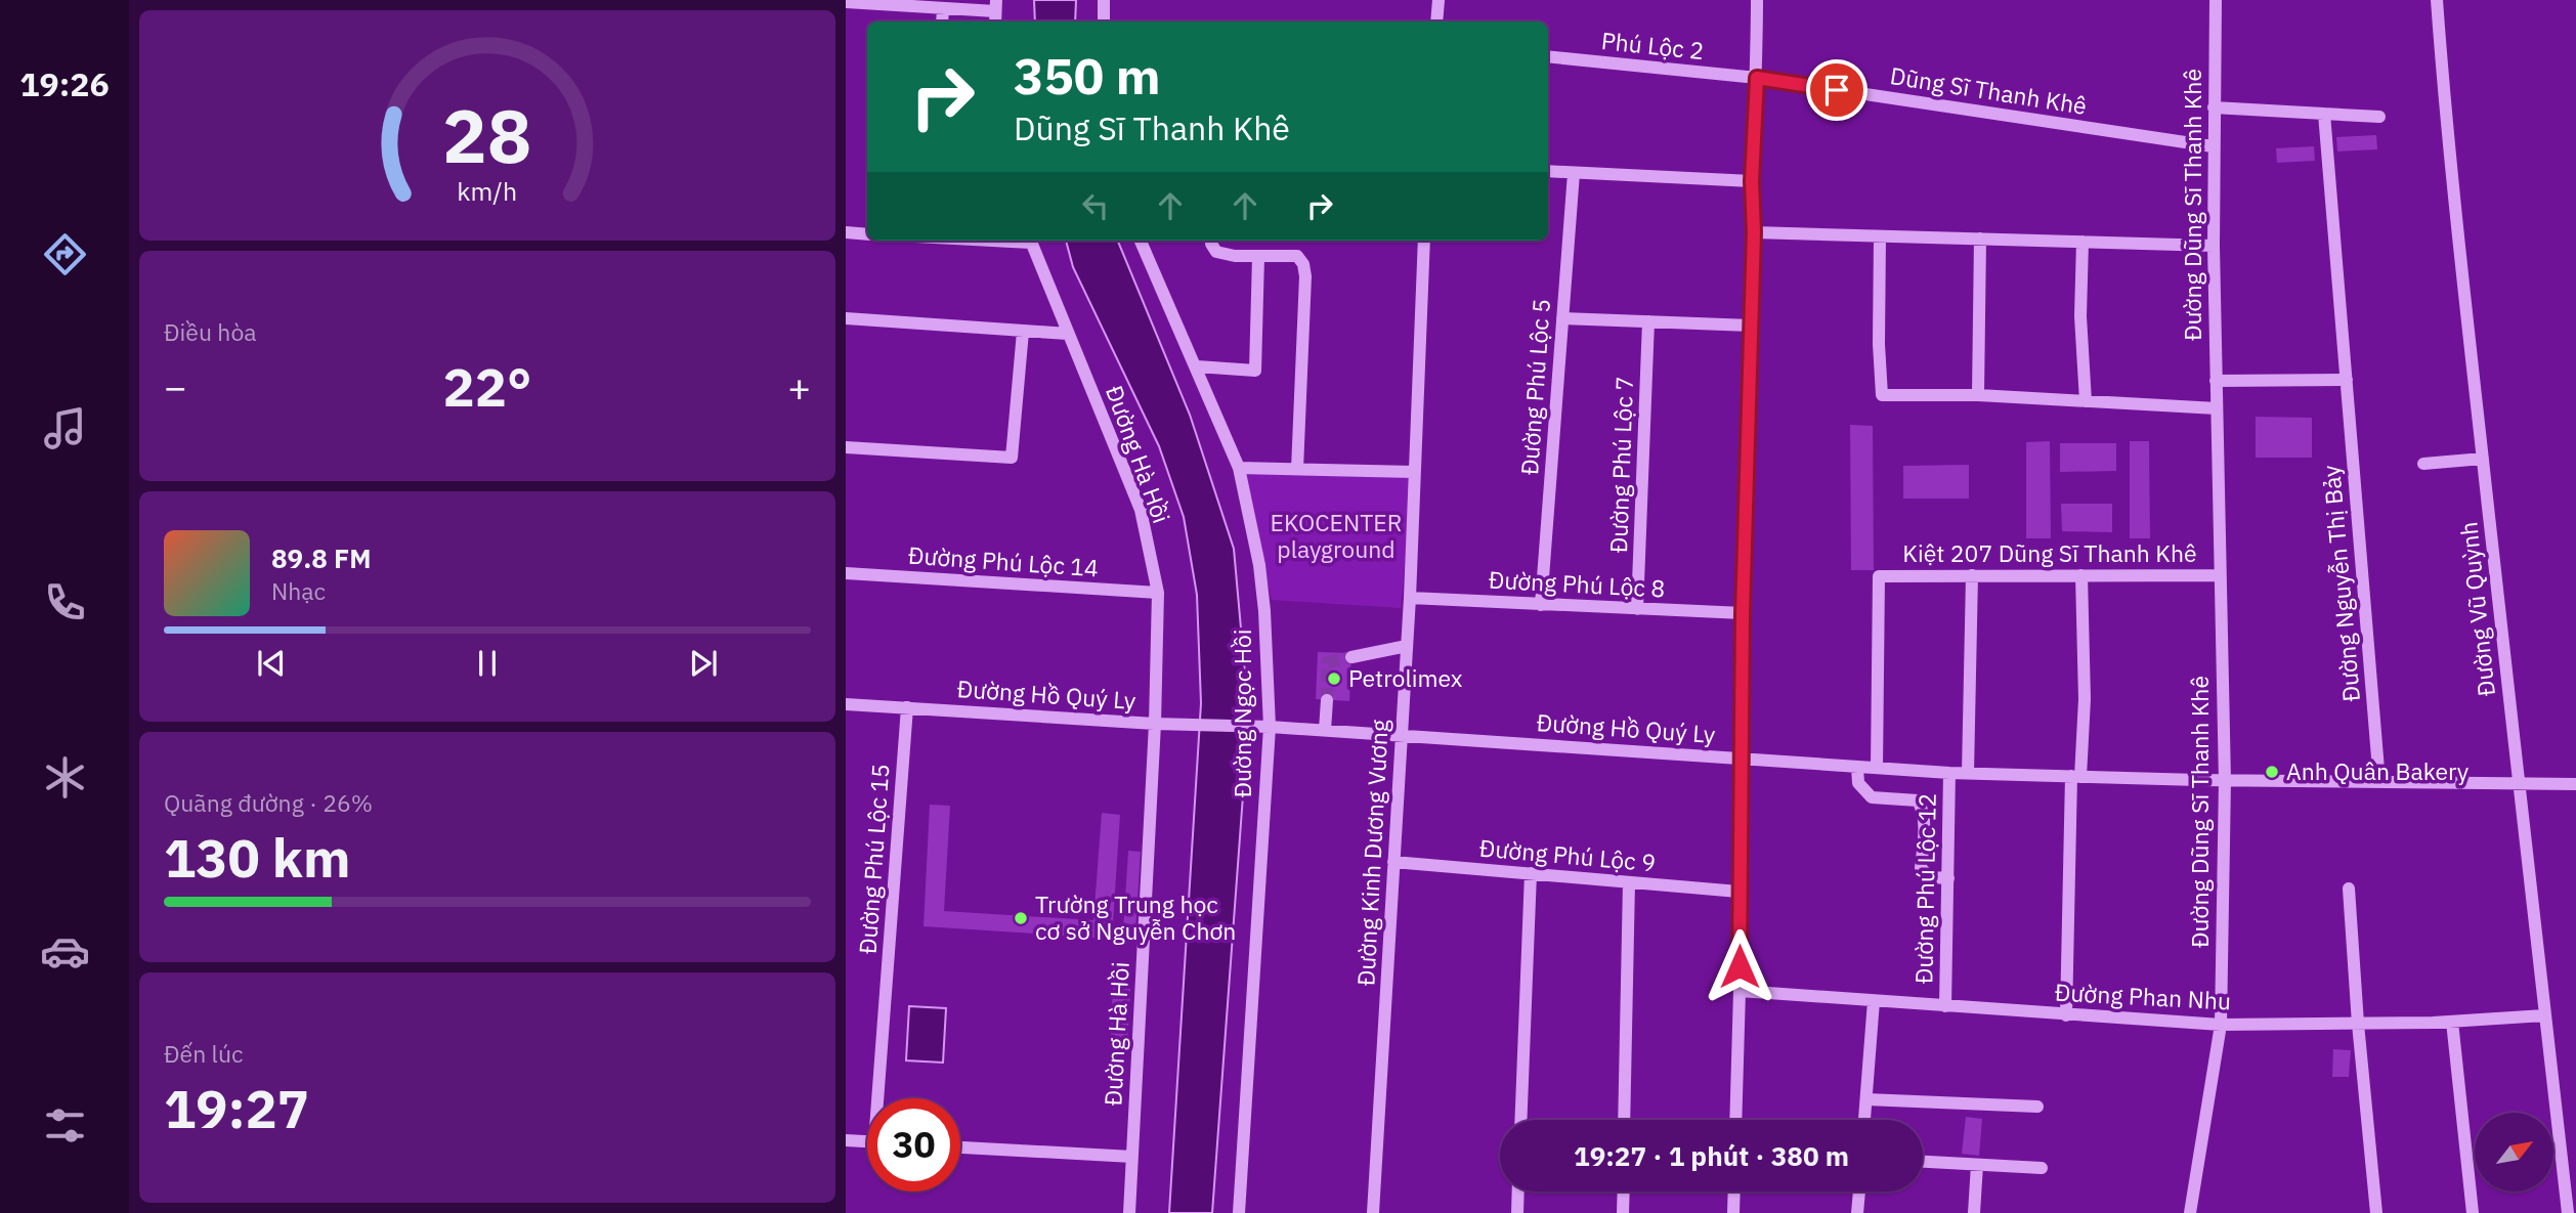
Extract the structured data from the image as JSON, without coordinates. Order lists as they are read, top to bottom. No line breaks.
{"streets":{"street":["Phú Lộc 2","Dũng Sĩ Thanh Khê","Đường Dũng Sĩ Thanh Khê","Đường Phú Lộc 5","Đường Hà Hồi","Đường Phú Lộc 7","Kiệt 207 Dũng Sĩ Thanh Khê","Đường Phú Lộc 14","Đường Nguyễn Thị Bảy","Đường Phú Lộc 8","Đường Vũ Quỳnh","Đường Hồ Quý Ly","Đường Ngọc Hồi","Đường Kinh Dương Vương","Đường Phú Lộc 9","Đường Phú Lộc 15","Đường Phú Lộc 12","Đường Phan Nhu"]},"crossings":[["Phú Lộc 2","Dũng Sĩ Thanh Khê"],["Dũng Sĩ Thanh Khê","Đường Dũng Sĩ Thanh Khê"],["Đường Dũng Sĩ Thanh Khê","Kiệt 207 Dũng Sĩ Thanh Khê"],["Đường Dũng Sĩ Thanh Khê","Đường Hồ Quý Ly"],["Đường Dũng Sĩ Thanh Khê","Đường Phan Nhu"],["Đường Phú Lộc 5","Đường Phú Lộc 8"],["Đường Hà Hồi","Đường Phú Lộc 14"],["Đường Hà Hồi","Đường Hồ Quý Ly"],["Đường Phú Lộc 7","Đường Phú Lộc 8"],["Kiệt 207 Dũng Sĩ Thanh Khê","Đường Hồ Quý Ly"],["Đường Nguyễn Thị Bảy","Đường Hồ Quý Ly"],["Đường Phú Lộc 8","Đường Kinh Dương Vương"],["Đường Vũ Quỳnh","Đường Hồ Quý Ly"],["Đường Vũ Quỳnh","Đường Phan Nhu"],["Đường Hồ Quý Ly","Đường Ngọc Hồi"],["Đường Hồ Quý Ly","Đường Kinh Dương Vương"],["Đường Hồ Quý Ly","Đường Phú Lộc 15"],["Đường Hồ Quý Ly","Đường Phú Lộc 12"],["Đường Kinh Dương Vương","Đường Phú Lộc 9"],["Đường Phú Lộc 12","Đường Phan Nhu"]],"parks":["EKOCENTER playground"],"places":["Petrolimex","Anh Quân Bakery","Trường Trung học cơ sở Nguyễn Chơn"],"north":"top right","page":{"tabs":"19:26","turn":["350 m","Dũng Sĩ Thanh Khê"],"tile":["Điều hòa",["Quãng đường · 26%","130 km"],["Đến lúc","19:27"]],"heat":["−","22°","+"],"song":["89.8 FM","Nhạc"],"limit":"30","trip":"19:27 · 1 phút · 380 m","gauge":["28","km/h"]}}
